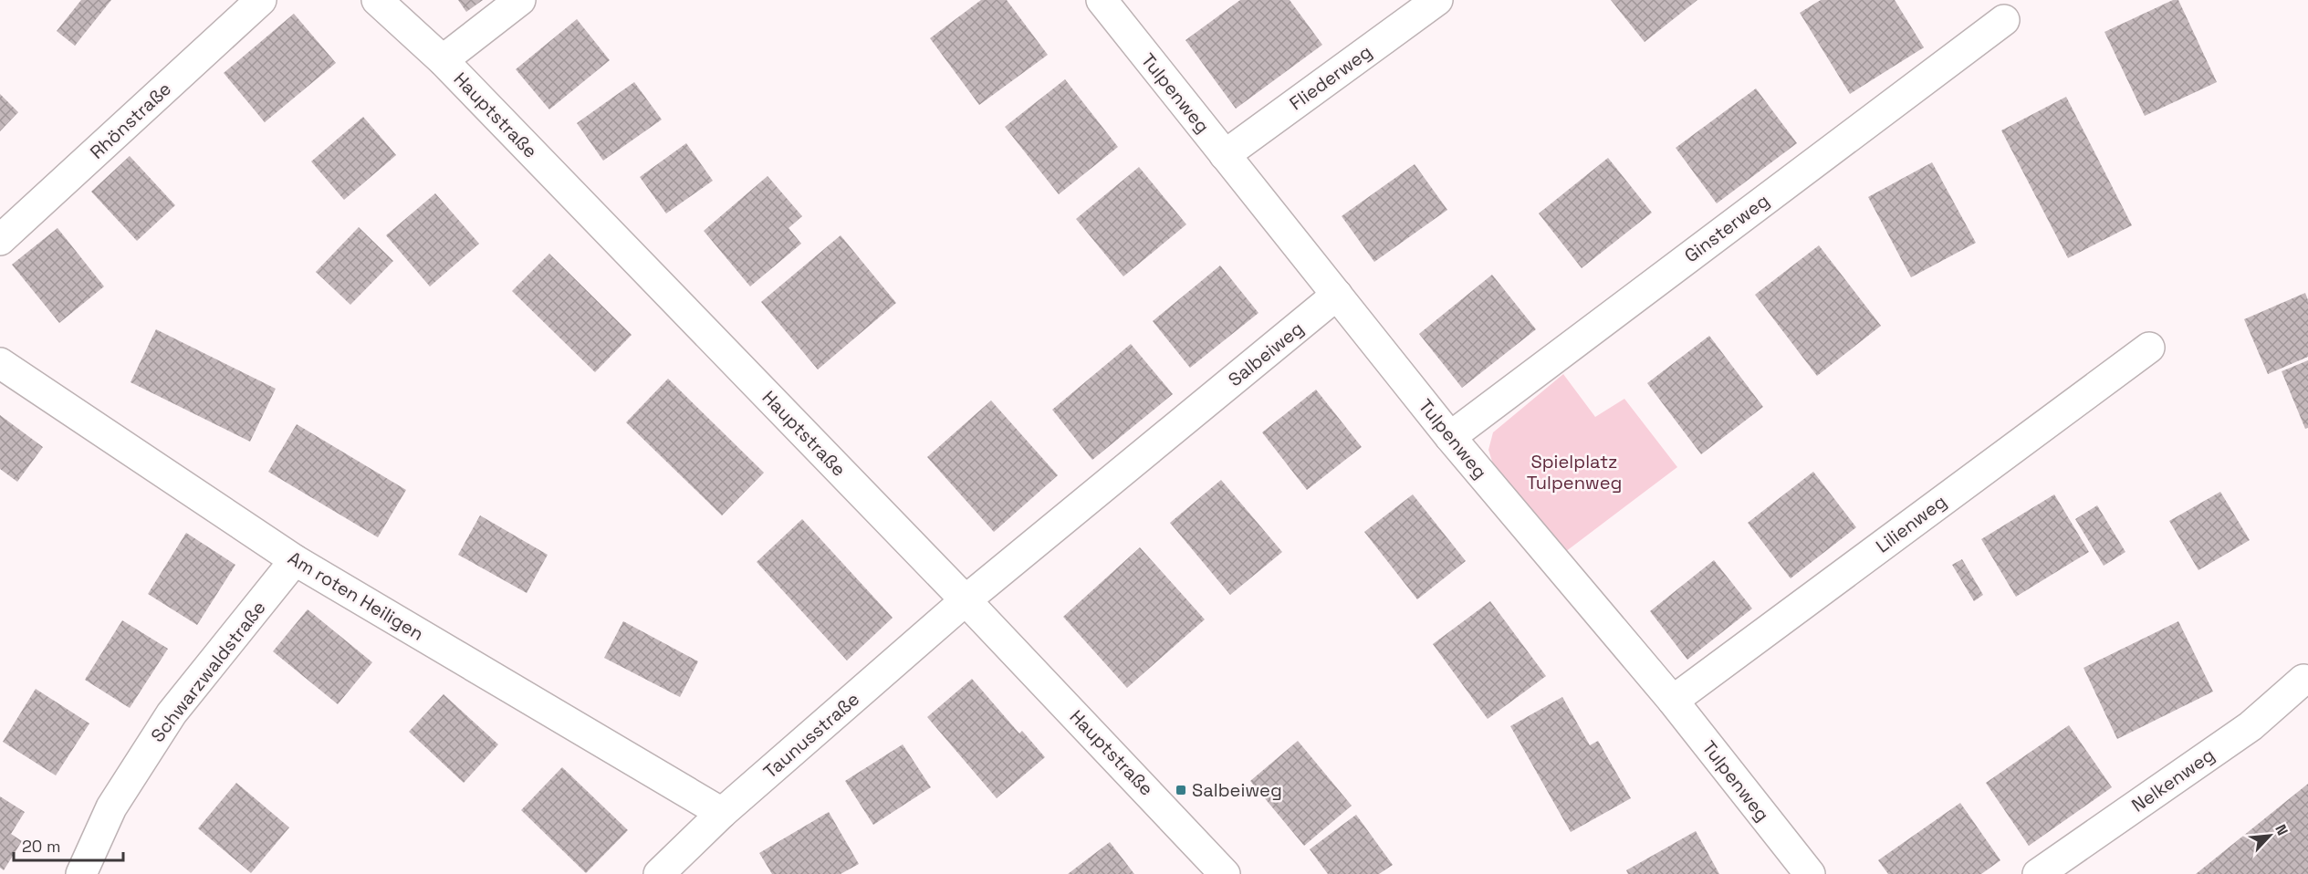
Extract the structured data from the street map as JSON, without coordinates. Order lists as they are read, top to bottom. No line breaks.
{"streets":{"street":["Fliederweg","Tulpenweg","Hauptstraße","Rhönstraße","Ginsterweg","Salbeiweg","Lilienweg","Am roten Heiligen","Schwarzwaldstraße","Taunusstraße","Nelkenweg"]},"crossings":[["Fliederweg","Tulpenweg"],["Tulpenweg","Ginsterweg"],["Tulpenweg","Salbeiweg"],["Tulpenweg","Lilienweg"],["Hauptstraße","Salbeiweg"],["Hauptstraße","Taunusstraße"],["Salbeiweg","Taunusstraße"],["Am roten Heiligen","Schwarzwaldstraße"],["Am roten Heiligen","Taunusstraße"]],"parks":["Spielplatz Tulpenweg"],"places":{"transit":["Salbeiweg"]},"scale_bar":"20 m","north":"top right"}
